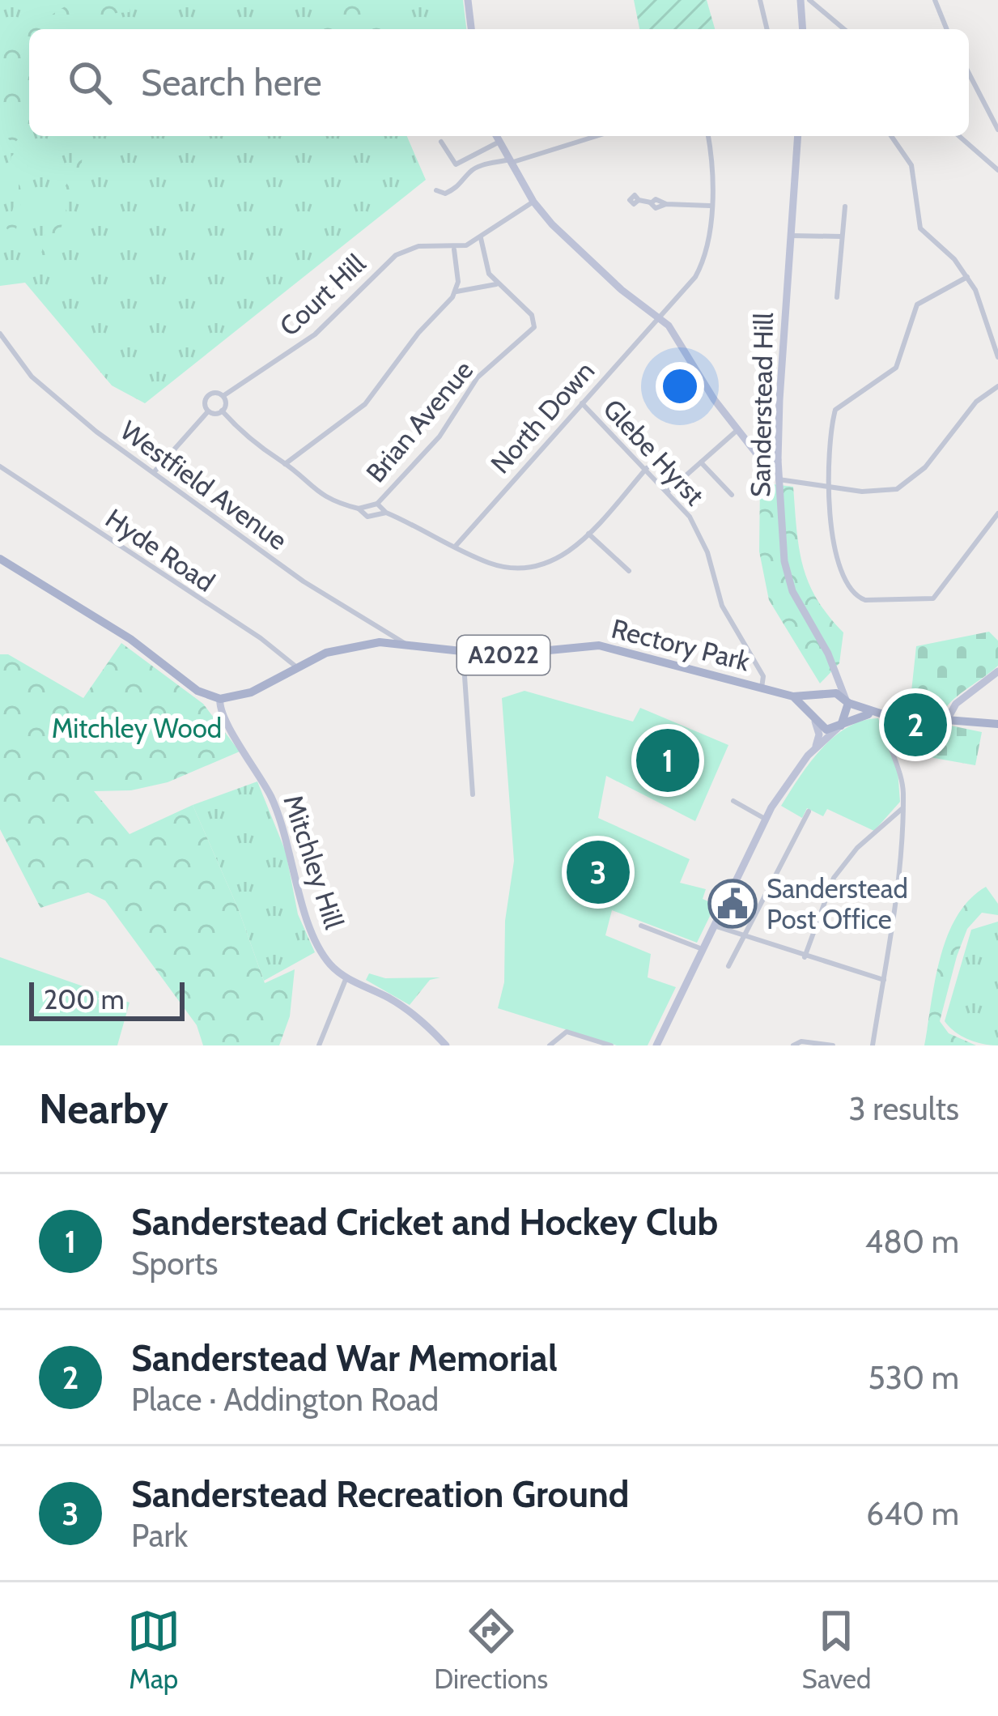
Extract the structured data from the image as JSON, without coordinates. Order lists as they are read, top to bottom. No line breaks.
{"streets":{"main road":["Sanderstead Hill","Rectory Park","A2022","Mitchley Hill"],"street":["Court Hill","North Down","Brian Avenue","Glebe Hyrst","Westfield Avenue","Hyde Road"]},"crossings":[["Court Hill","Westfield Avenue"],["Sanderstead Hill","Rectory Park"],["North Down","Brian Avenue"],["North Down","Glebe Hyrst"],["Brian Avenue","Glebe Hyrst"],["Glebe Hyrst","Rectory Park"],["Westfield Avenue","Rectory Park"],["Hyde Road","Rectory Park"],["Rectory Park","Mitchley Hill"]],"parks":["Mitchley Wood"],"places":{"public building":["Sanderstead Post Office"]},"scale_bar":"200 m","page":{"search":"Search here","pins":["2","1","3"],"scale":"200 m","heading":["Nearby","3 results"],"list":[{"mark":"1","name":"Sanderstead Cricket and Hockey Club","note":"Sports","value":"480 m"},{"mark":"2","name":"Sanderstead War Memorial","note":"Place · Addington Road","value":"530 m"},{"mark":"3","name":"Sanderstead Recreation Ground","note":"Park","value":"640 m"}],"nav":["Map","Directions","Saved"]}}
